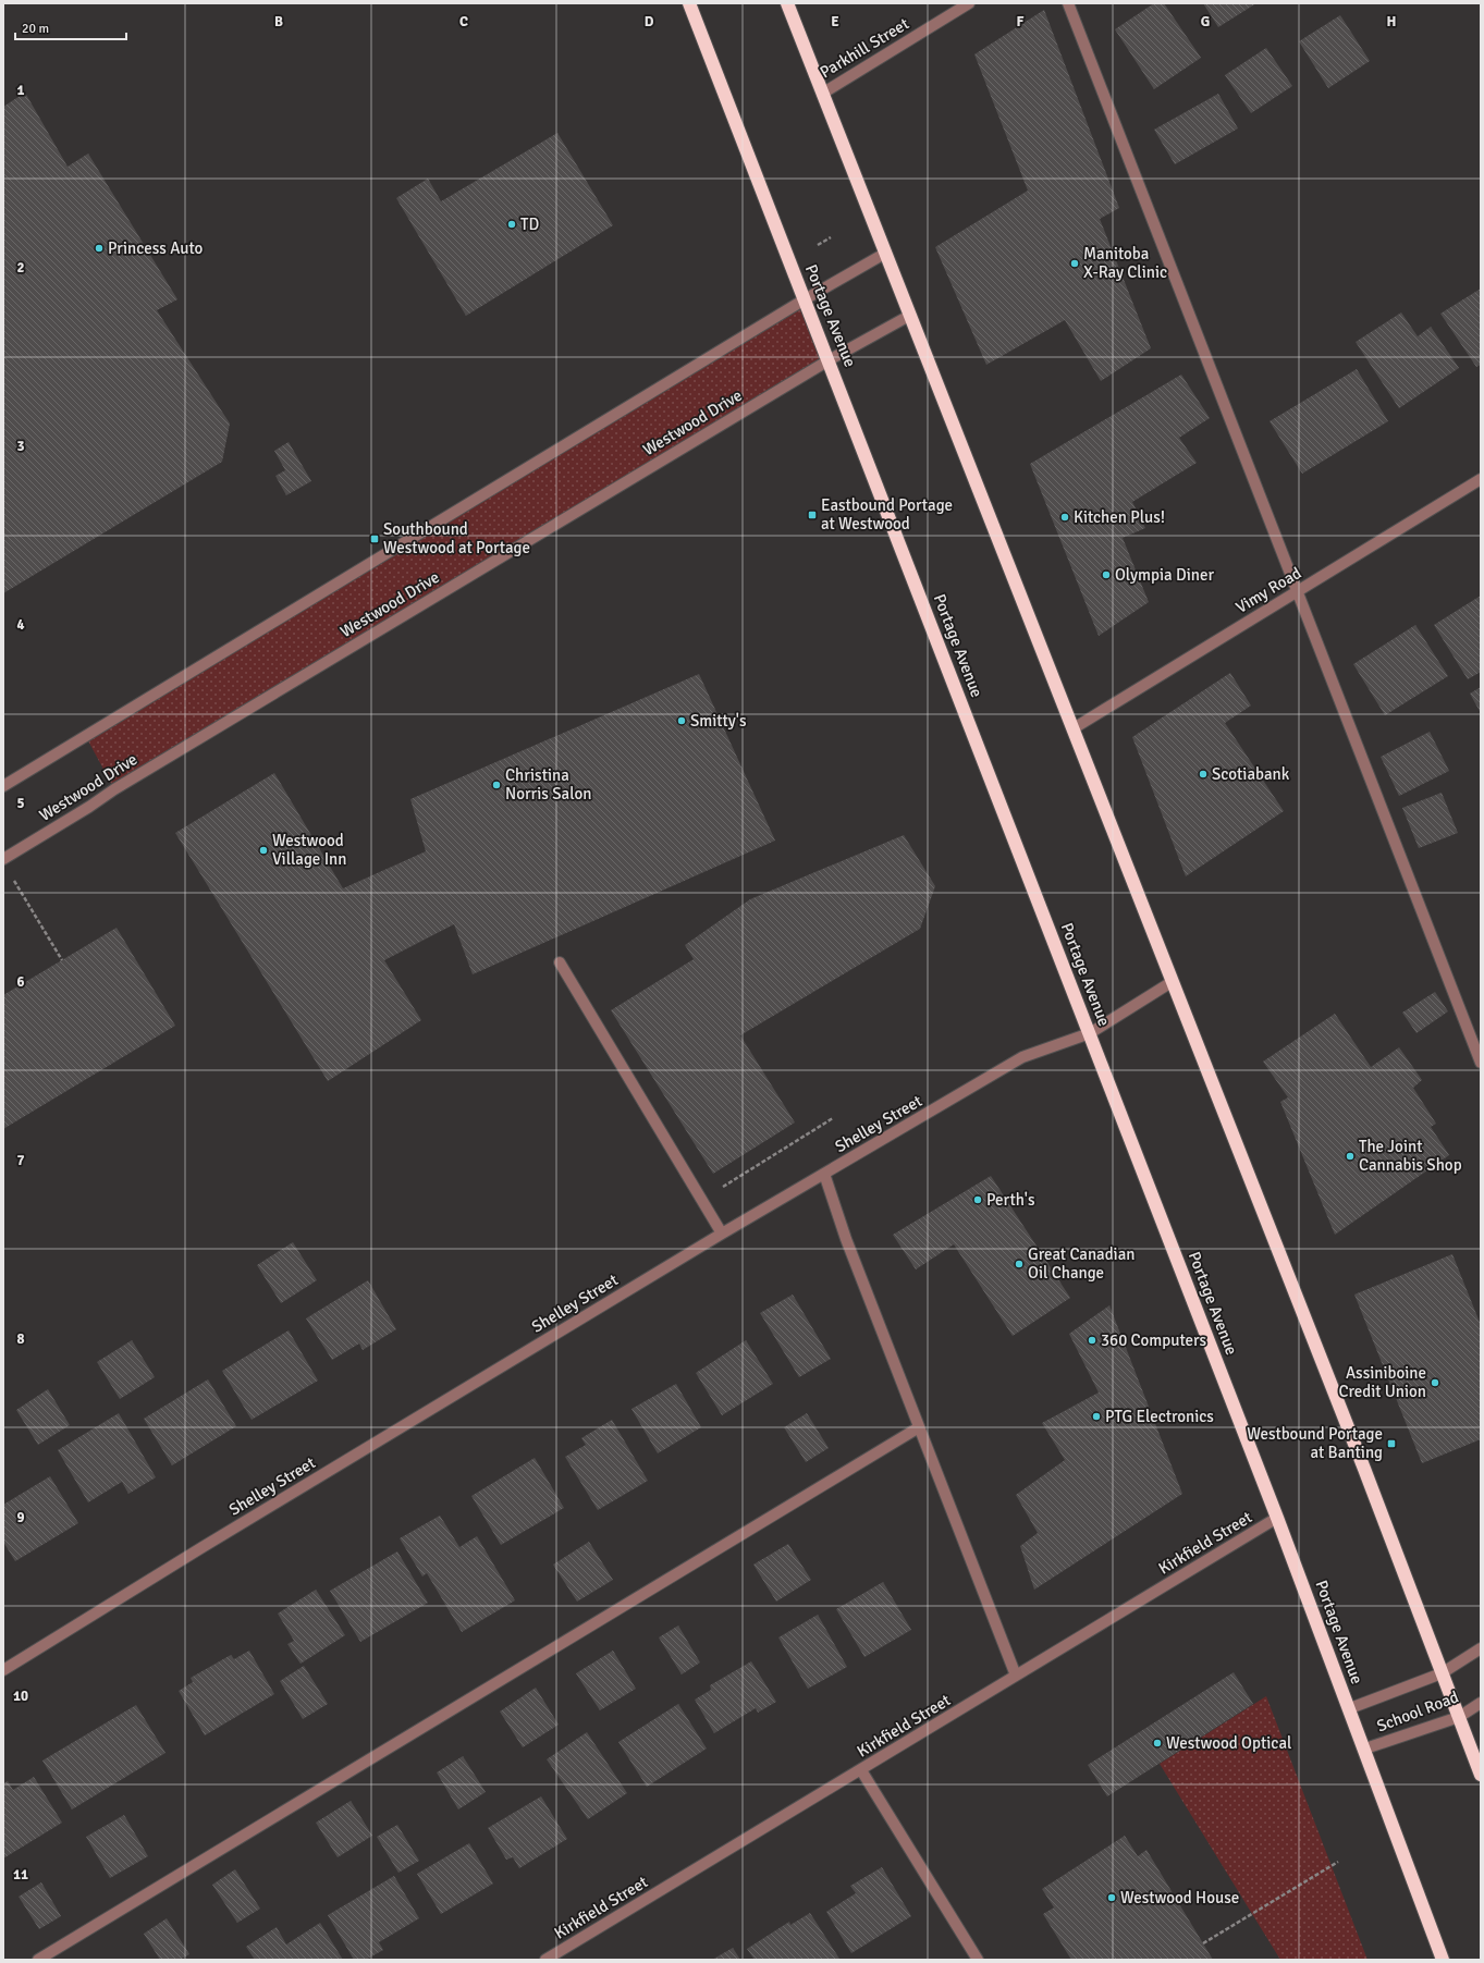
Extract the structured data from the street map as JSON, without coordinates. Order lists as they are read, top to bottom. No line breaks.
{"streets":{"highway":["Portage Avenue"],"street":["Parkhill Street","Westwood Drive","Vimy Road","Shelley Street","Kirkfield Street","School Road"]},"crossings":[["Portage Avenue","Westwood Drive"],["Portage Avenue","Shelley Street"],["Portage Avenue","Kirkfield Street"],["Portage Avenue","School Road"]],"places":{"other":["TD","Princess Auto","Manitoba X-Ray Clinic","Kitchen Plus!","Olympia Diner","Smitty's","Scotiabank","Christina Norris Salon","Westwood Village Inn","The Joint Cannabis Shop","Perth's","Great Canadian Oil Change","360 Computers","Assiniboine Credit Union","PTG Electronics","Westwood Optical","Westwood House"],"transit":["Eastbound Portage at Westwood","Southbound Westwood at Portage","Westbound Portage at Banting"]},"scale_bar":"20 m","grid":{"columns":["B","C","D","E","F","G","H"],"rows":["1","2","3","4","5","6","7","8","9","10","11"]}}
